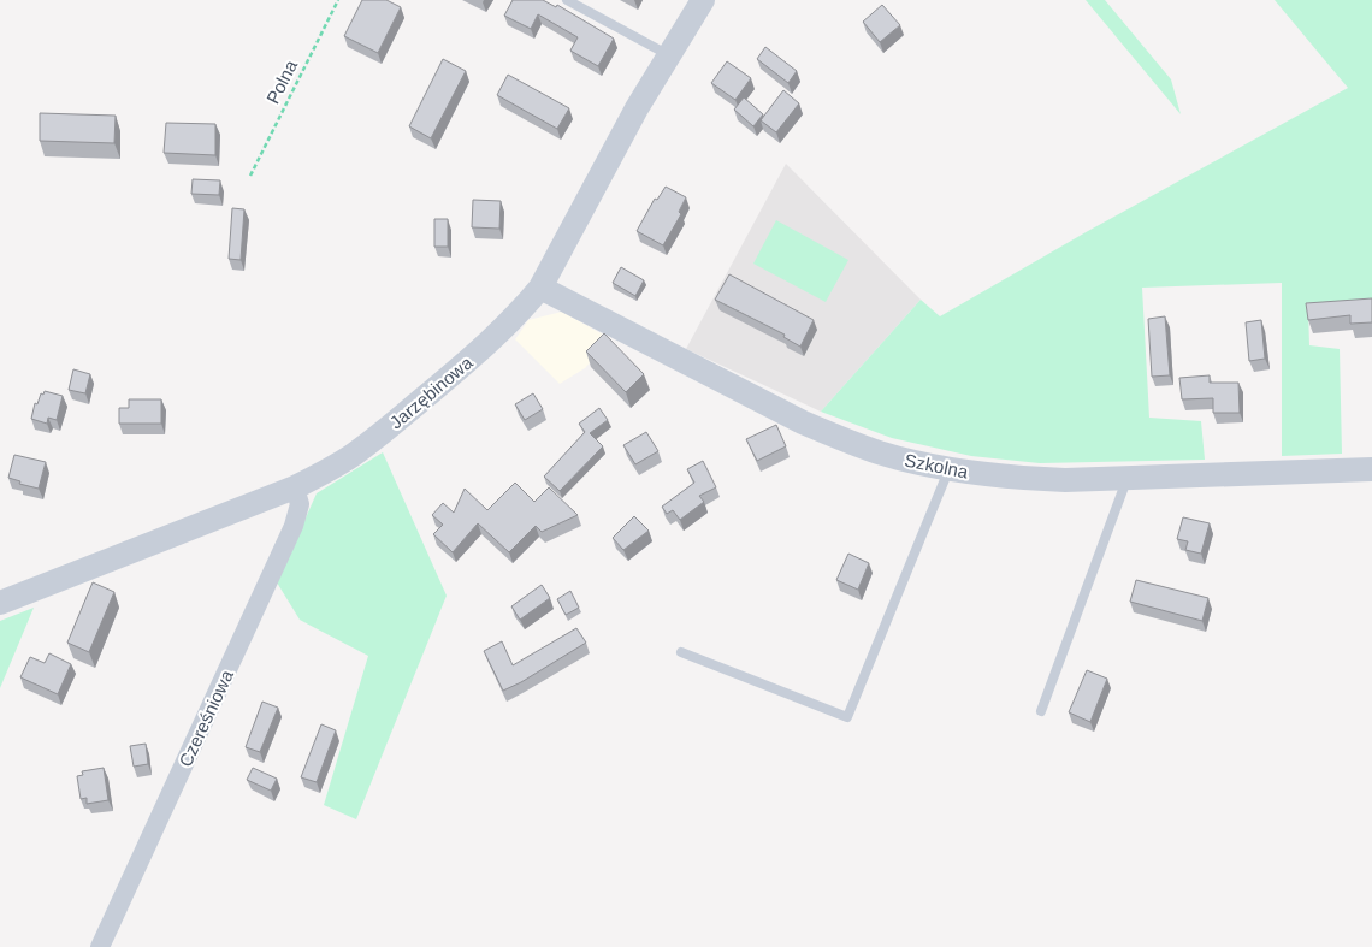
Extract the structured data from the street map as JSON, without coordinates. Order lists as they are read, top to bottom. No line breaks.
{"streets":{"street":["Jarzębinowa","Szkolna","Czereśniowa"],"path":["Polna"]},"crossings":[["Jarzębinowa","Szkolna"],["Jarzębinowa","Czereśniowa"]]}
